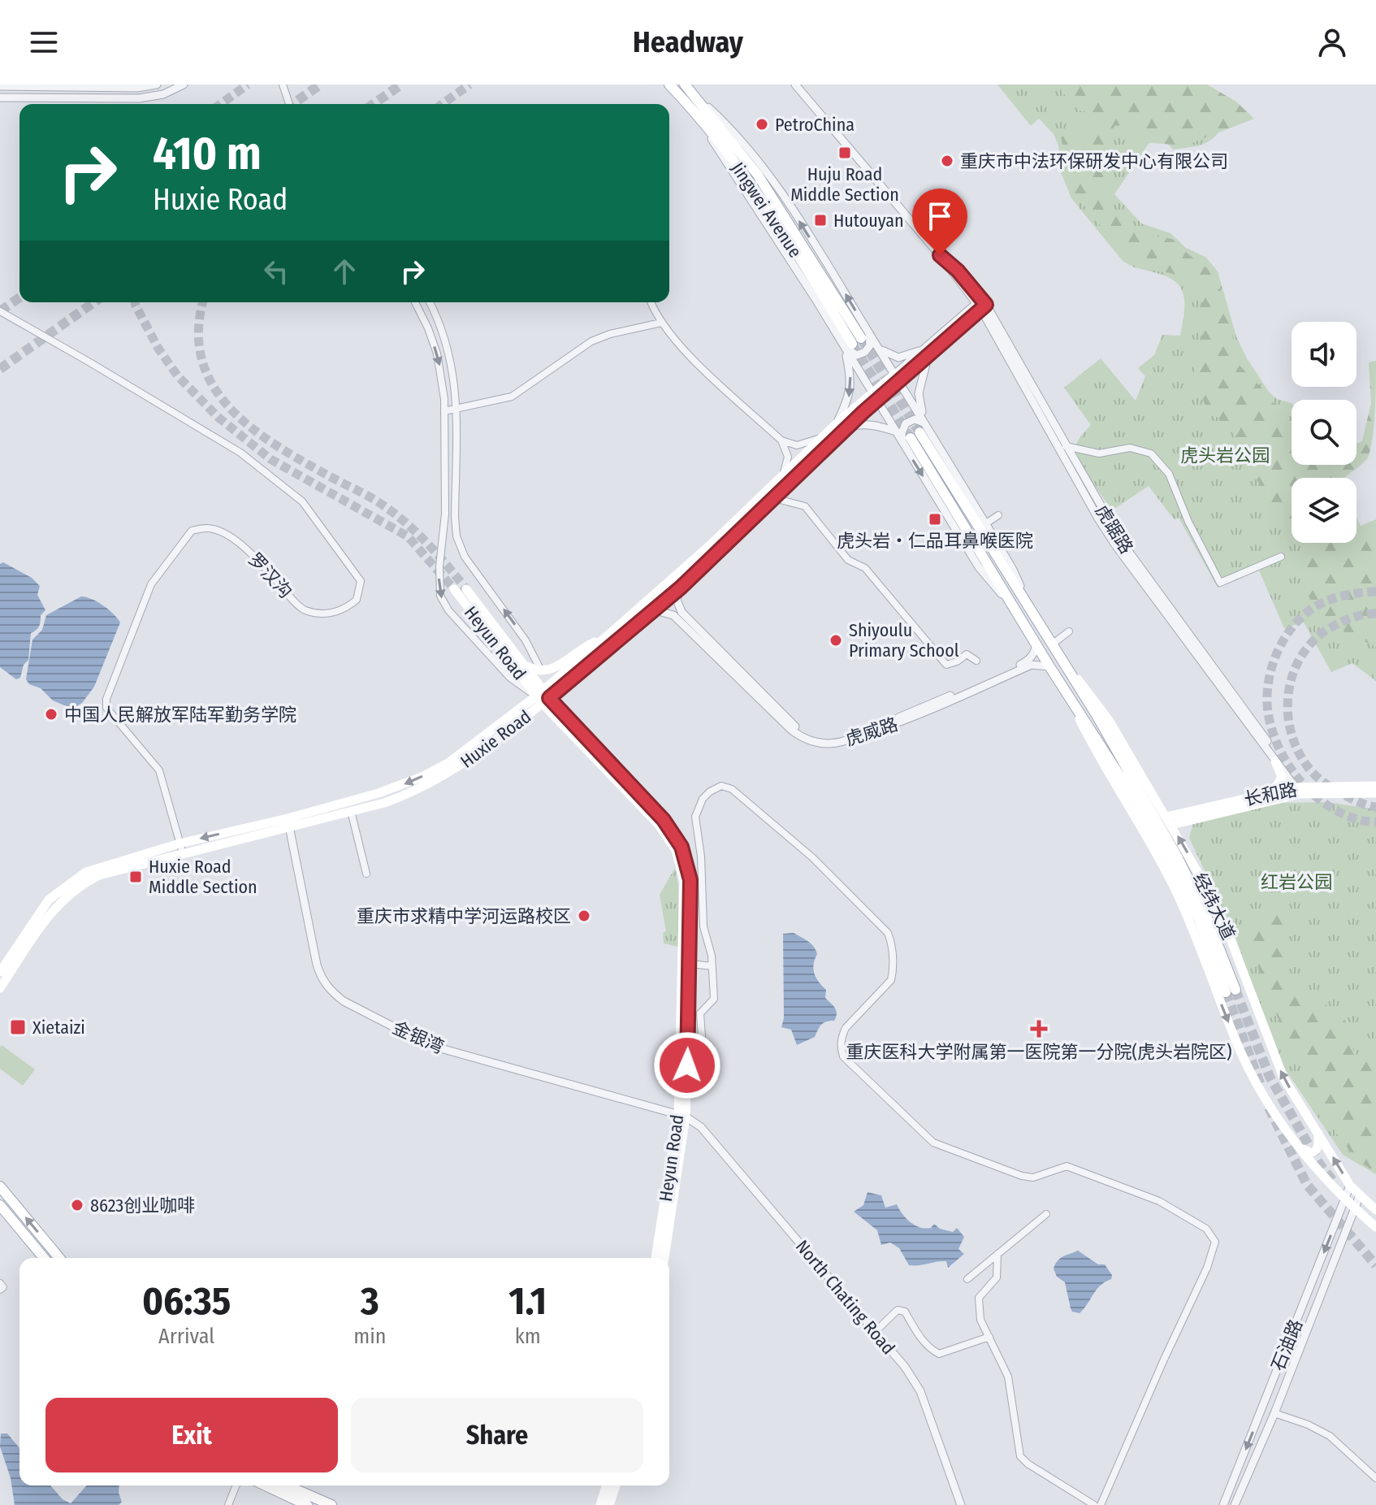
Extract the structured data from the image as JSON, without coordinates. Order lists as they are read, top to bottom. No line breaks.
{"streets":{"main road":["Jingwei Avenue","Heyun Road","Huxie Road","长和路","经纬大道"],"street":["虎踞路","罗汉沟","虎威路","金银湾","North Chating Road","石油路"]},"crossings":[["虎踞路","Huxie Road"],["虎踞路","长和路"],["罗汉沟","Huxie Road"],["Heyun Road","Huxie Road"],["Heyun Road","金银湾"],["Heyun Road","North Chating Road"],["虎威路","Huxie Road"],["Huxie Road","金银湾"],["长和路","经纬大道"],["经纬大道","石油路"],["金银湾","North Chating Road"]],"parks":["虎头岩公园","红岩公园"],"places":{"other":["PetroChina","重庆市中法环保研发中心有限公司","Shiyoulu Primary School","中国人民解放军陆军勤务学院","重庆市求精中学河运路校区","8623创业咖啡"],"transit":["Huju Road Middle Section","Hutouyan","虎头岩‧仁品耳鼻喉医院","Huxie Road Middle Section","Xietaizi"],"health":["重庆医科大学附属第一医院第一分院(虎头岩院区)"]},"page":{"header":"Headway","turn":["410 m","Huxie Road"],"eta":["06:35","Arrival","3","min","1.1","km"],"buttons":["Exit","Share"]}}
